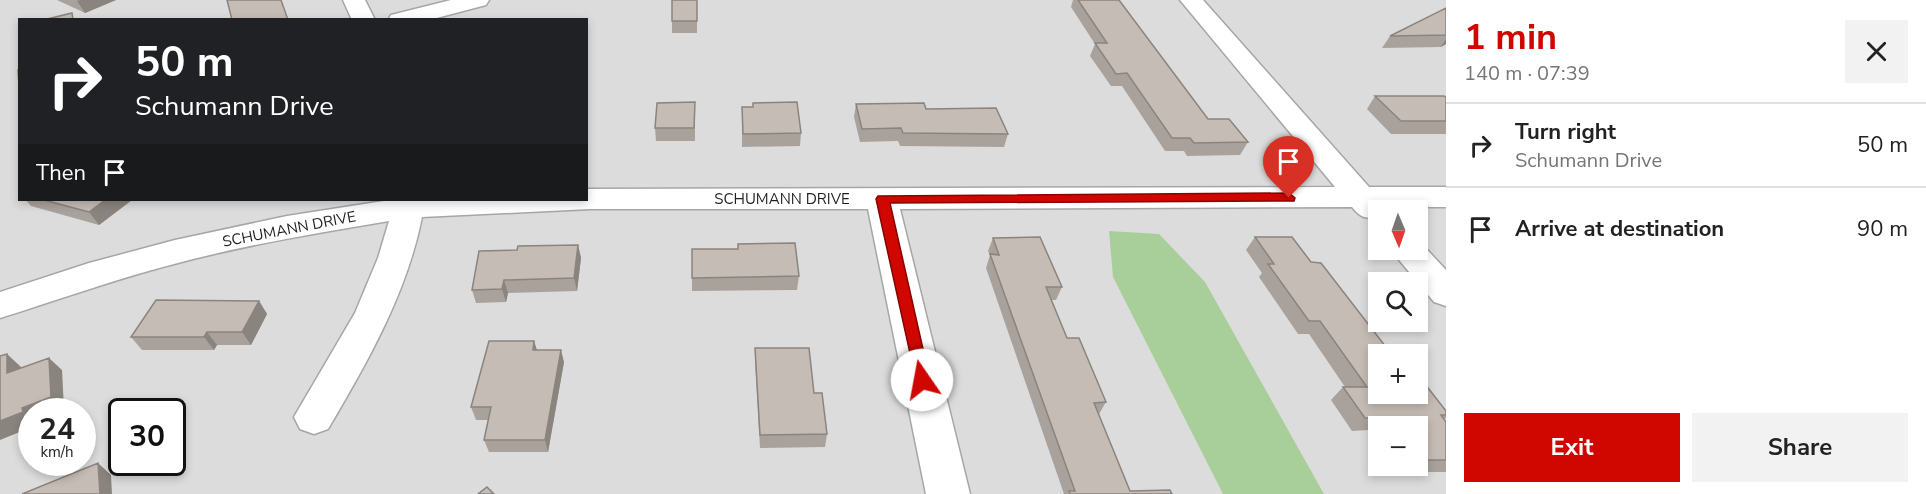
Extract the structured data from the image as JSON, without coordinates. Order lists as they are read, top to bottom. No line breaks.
{"streets":{"street":["SCHUMANN DRIVE"]},"north":"bottom","page":{"heading":["1 min","140 m · 07:39"],"turn":["50 m","Schumann Drive"],"list":[{"name":"Turn right","note":"Schumann Drive","value":"50 m"},{"name":"Arrive at destination","value":"90 m"}],"then":"Then","map_buttons":["+","−"],"speed":"24 km/h","limit":"30","buttons":["Exit","Share"]}}
